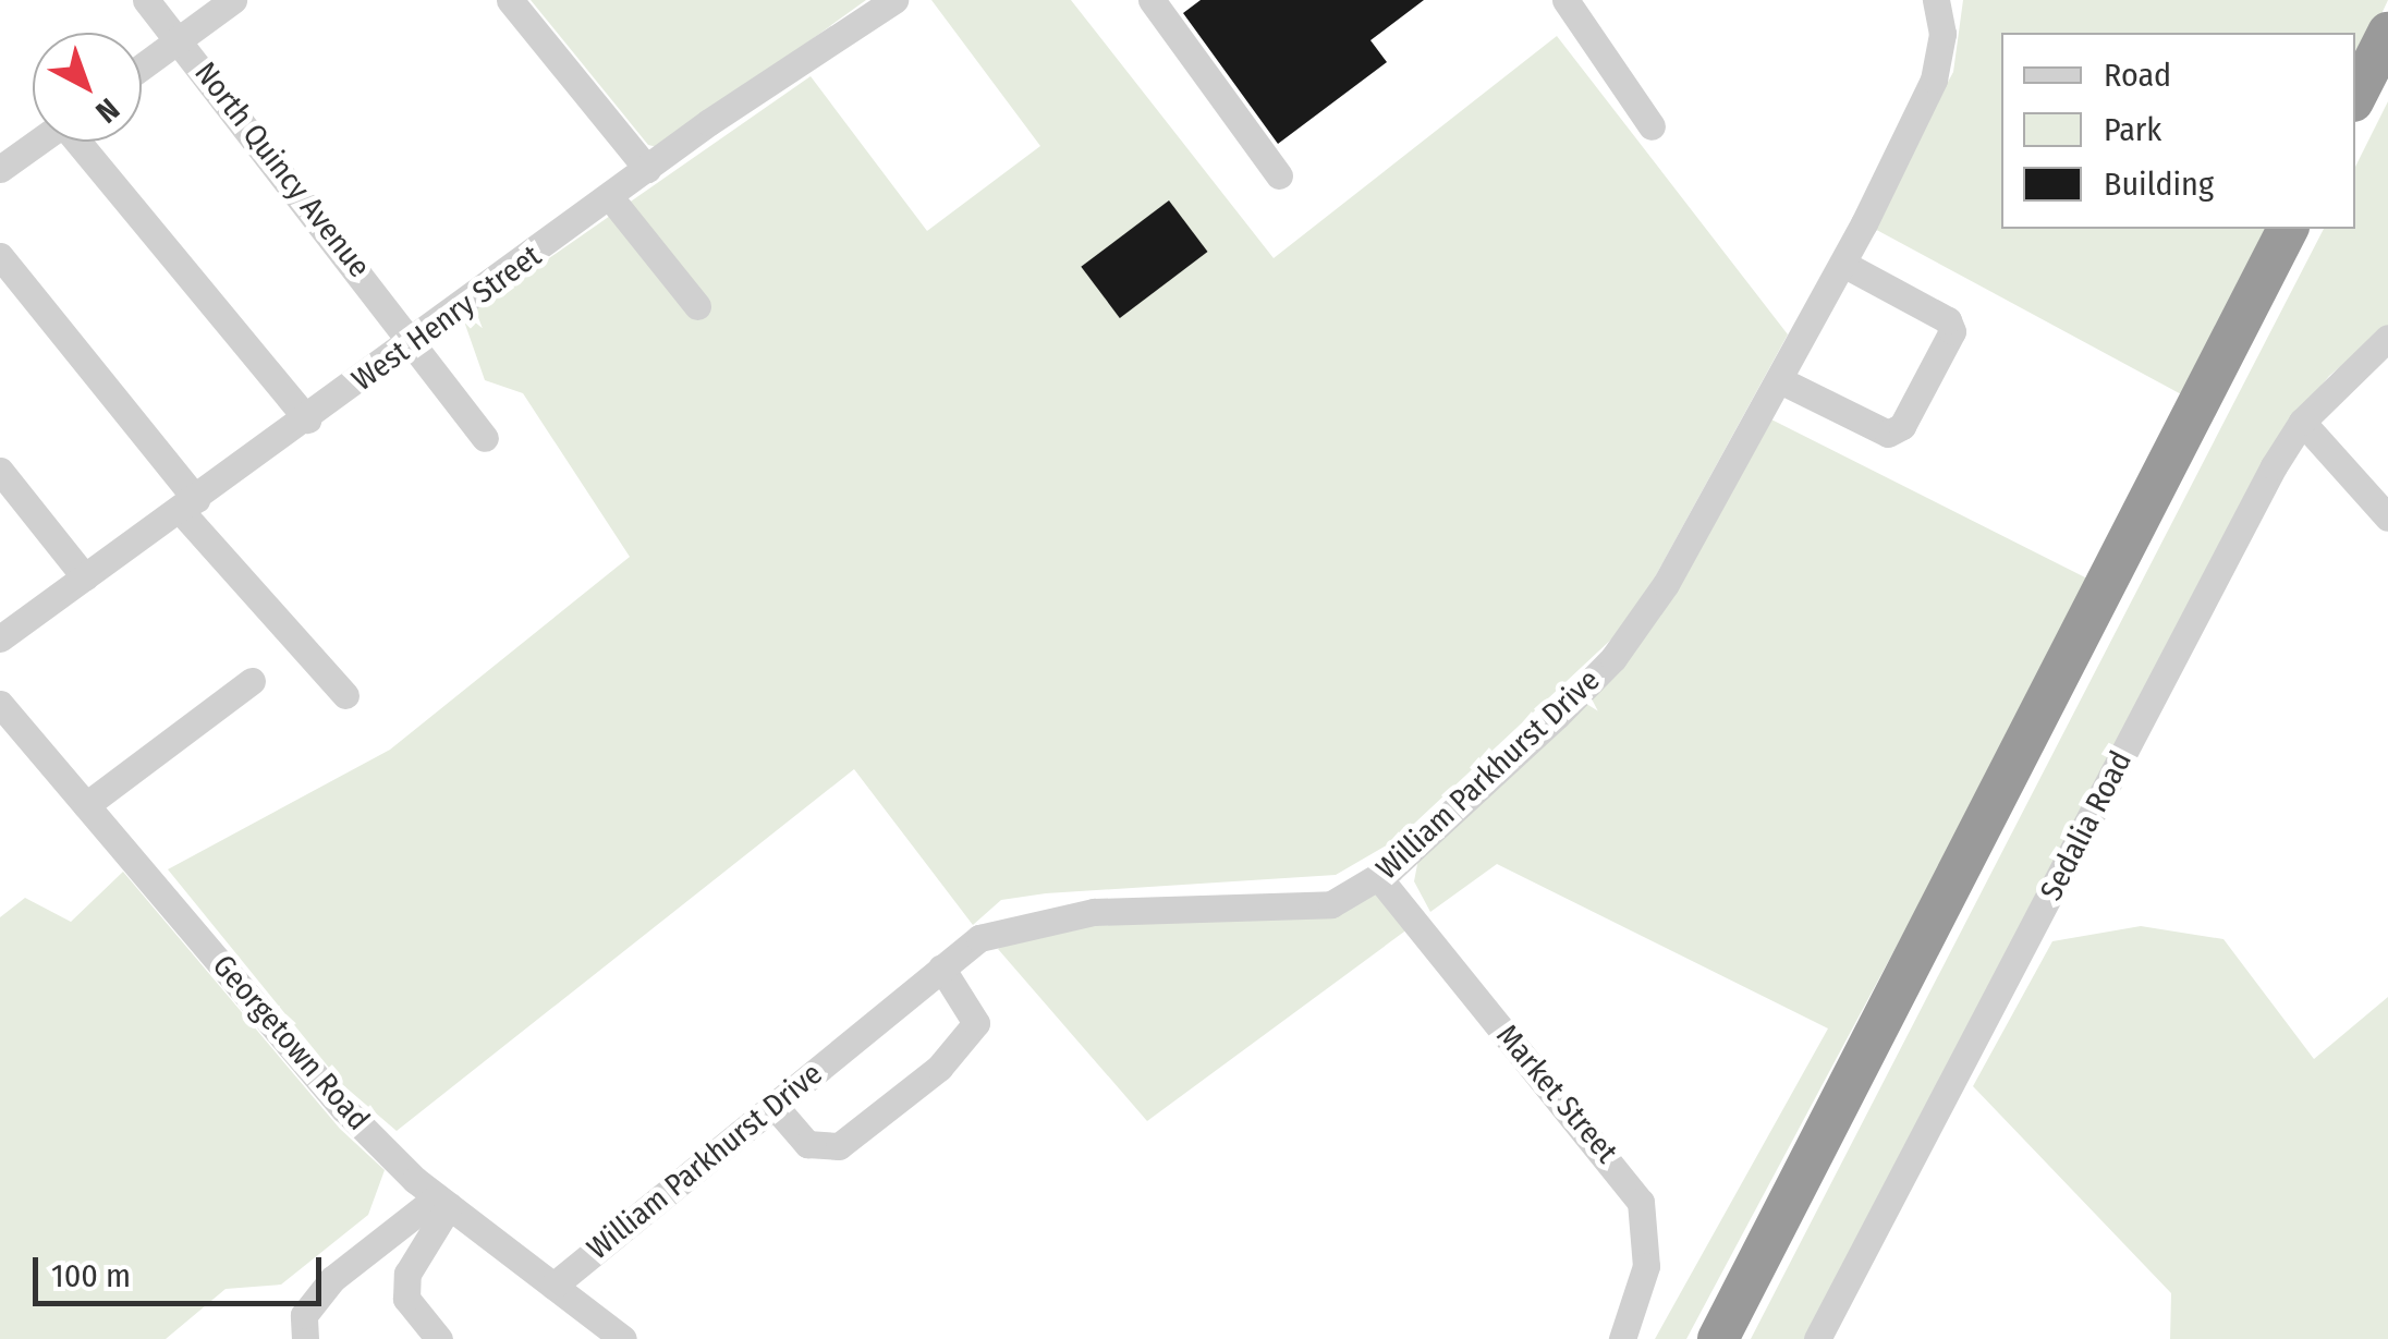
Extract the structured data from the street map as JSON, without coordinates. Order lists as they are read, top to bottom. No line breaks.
{"streets":{"street":["North Quincy Avenue","West Henry Street","William Parkhurst Drive","Sedalia Road","Georgetown Road","Market Street"]},"crossings":[["North Quincy Avenue","West Henry Street"],["William Parkhurst Drive","Georgetown Road"],["William Parkhurst Drive","Market Street"]],"legend":["Road","Park","Building"],"scale_bar":"100 m","north":"bottom right"}
